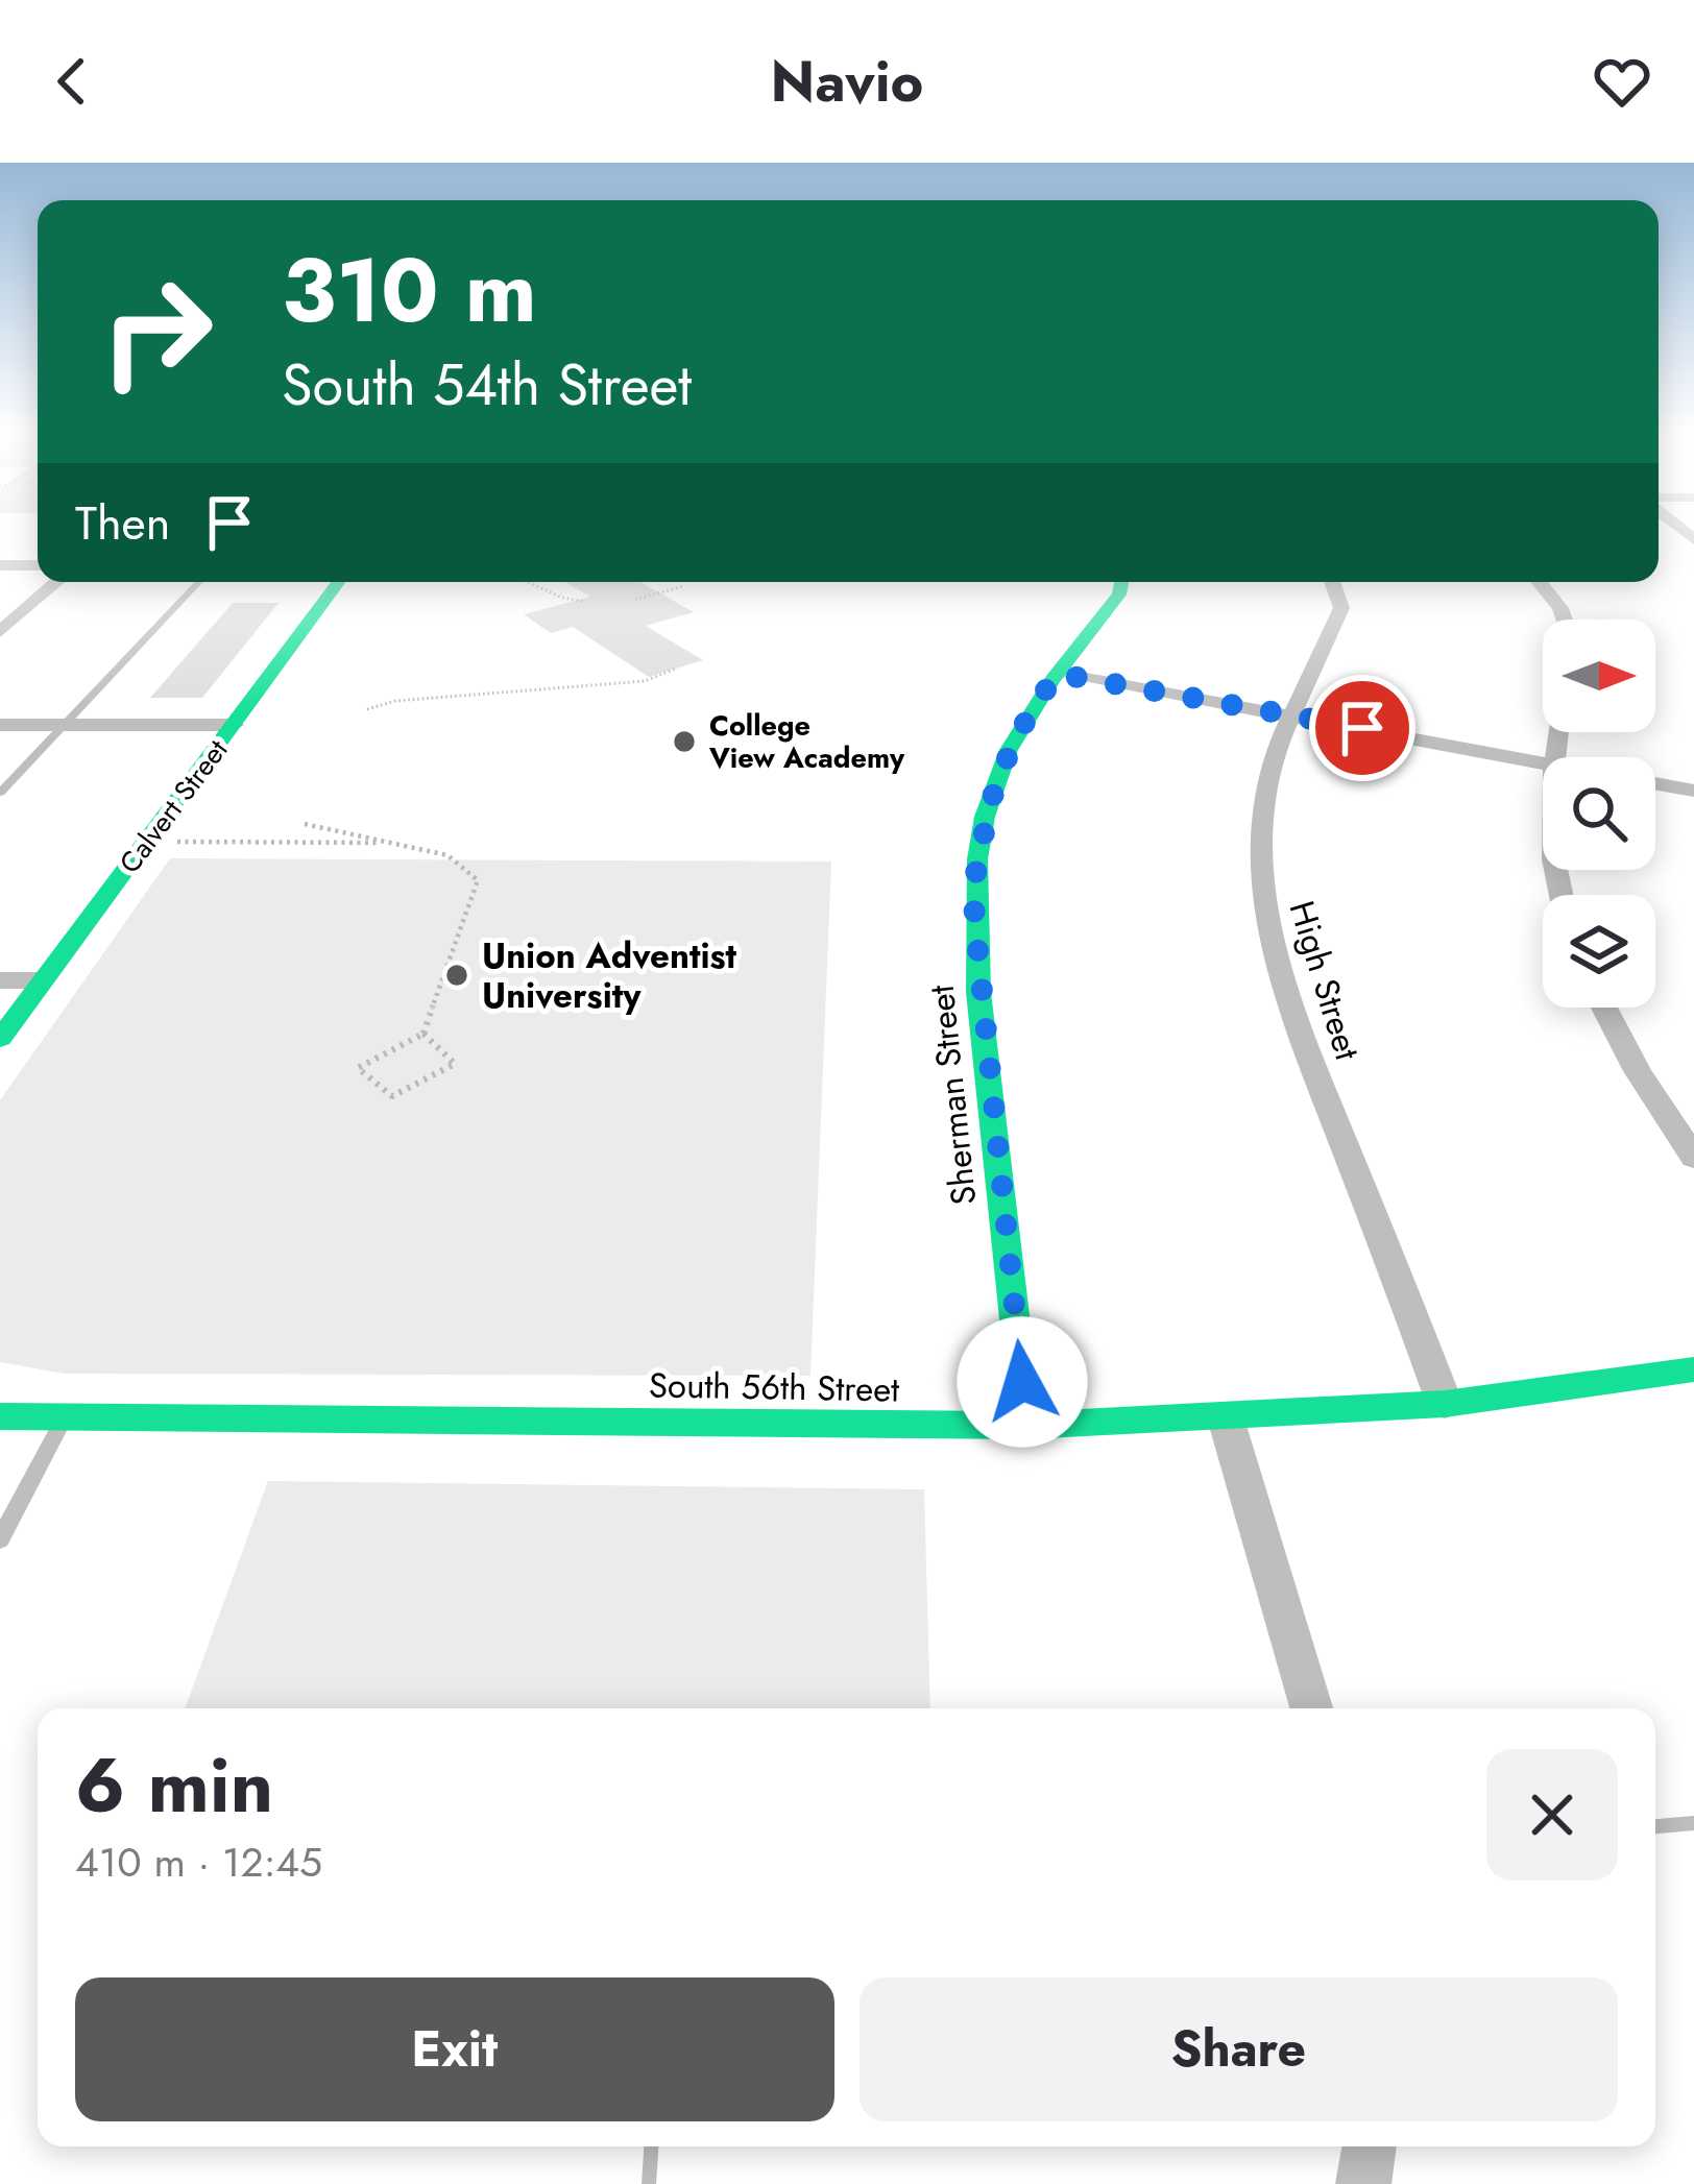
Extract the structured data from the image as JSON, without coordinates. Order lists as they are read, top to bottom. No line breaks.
{"streets":{"street":["Calvert Street","High Street","Sherman Street","South 56th Street"]},"crossings":[["High Street","South 56th Street"],["Sherman Street","South 56th Street"]],"places":["College View Academy","Union Adventist University"],"north":"right","page":{"header":"Navio","turn":["310 m","South 54th Street"],"then":"Then","heading":["6 min","410 m · 12:45"],"buttons":["Exit","Share"]}}
